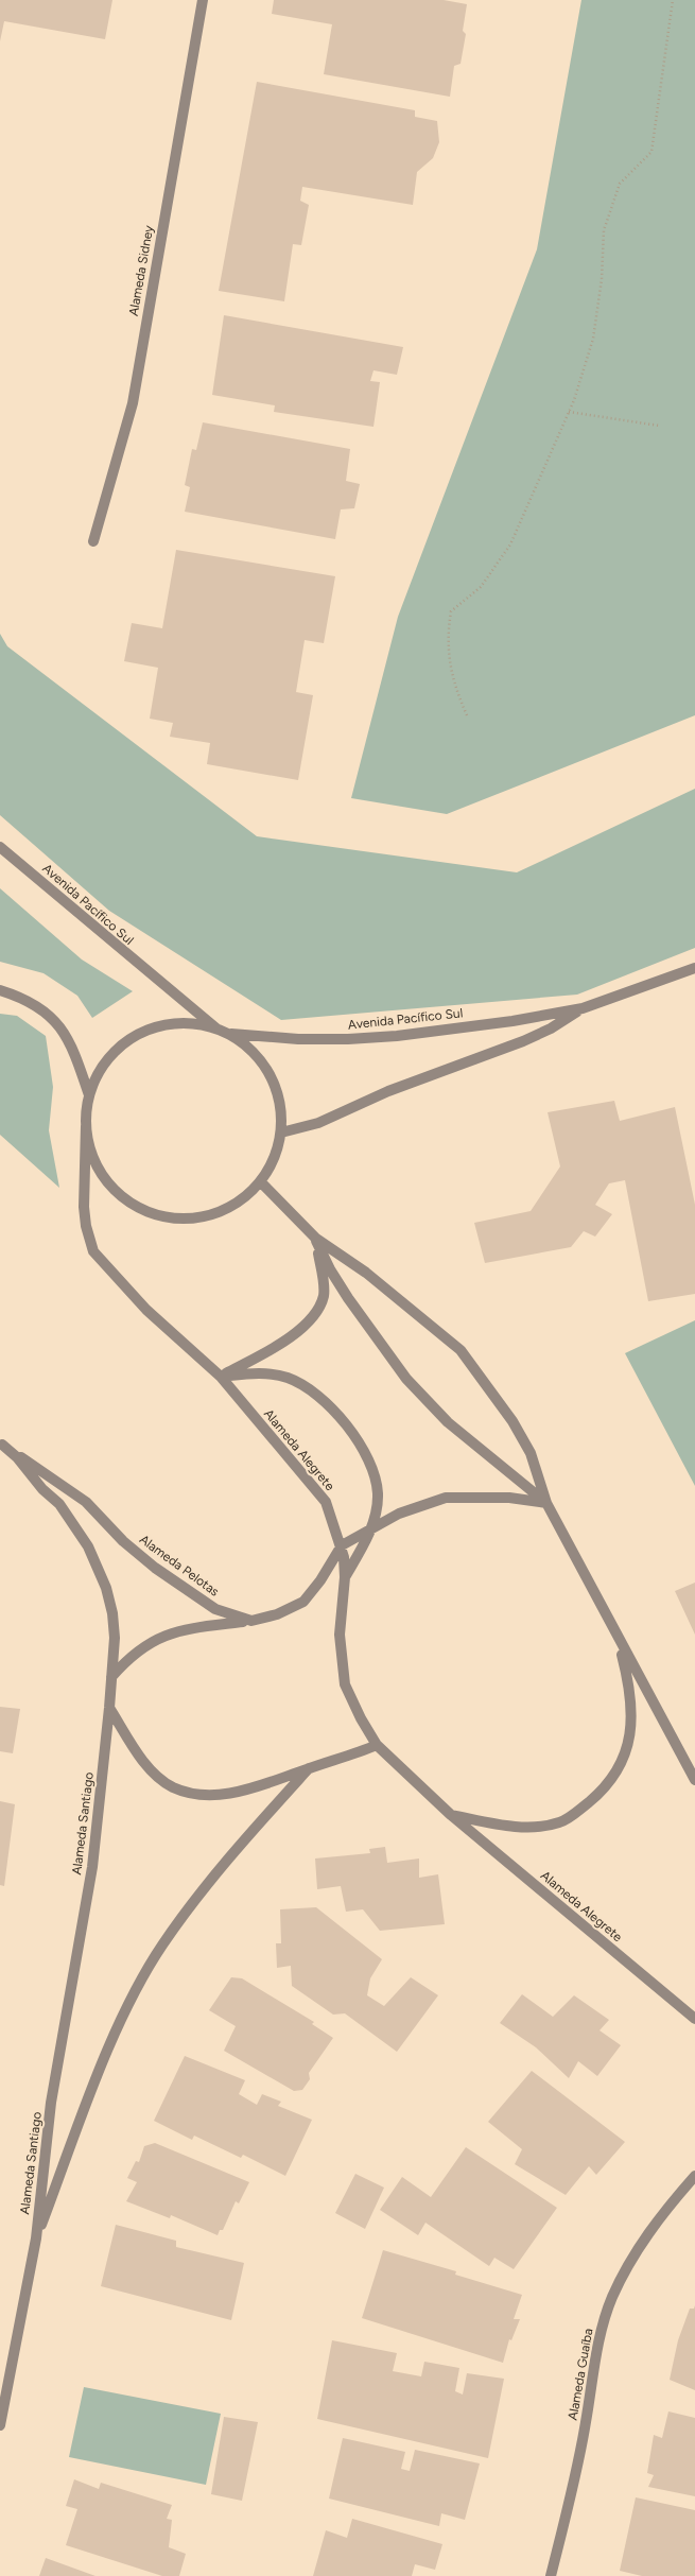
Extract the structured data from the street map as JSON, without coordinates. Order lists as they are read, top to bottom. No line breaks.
{"streets":{"street":["Alameda Sidney","Avenida Pacífico Sul","Alameda Alegrete","Alameda Pelotas","Alameda Santiago","Alameda Guaíba"]},"crossings":[["Alameda Pelotas","Alameda Santiago"]]}
